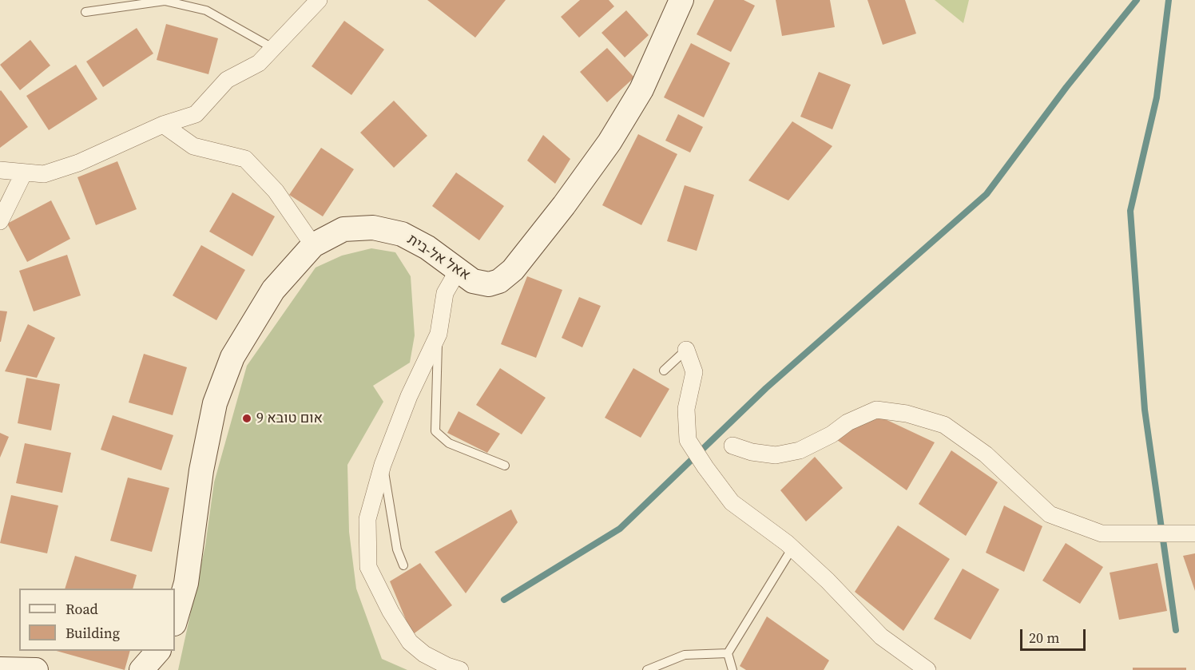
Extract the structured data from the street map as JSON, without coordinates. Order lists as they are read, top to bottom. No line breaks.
{"streets":{"street":["אאל אל-בית"]},"places":["אום טובא 9"],"legend":["Road","Building"],"scale_bar":"20 m"}
